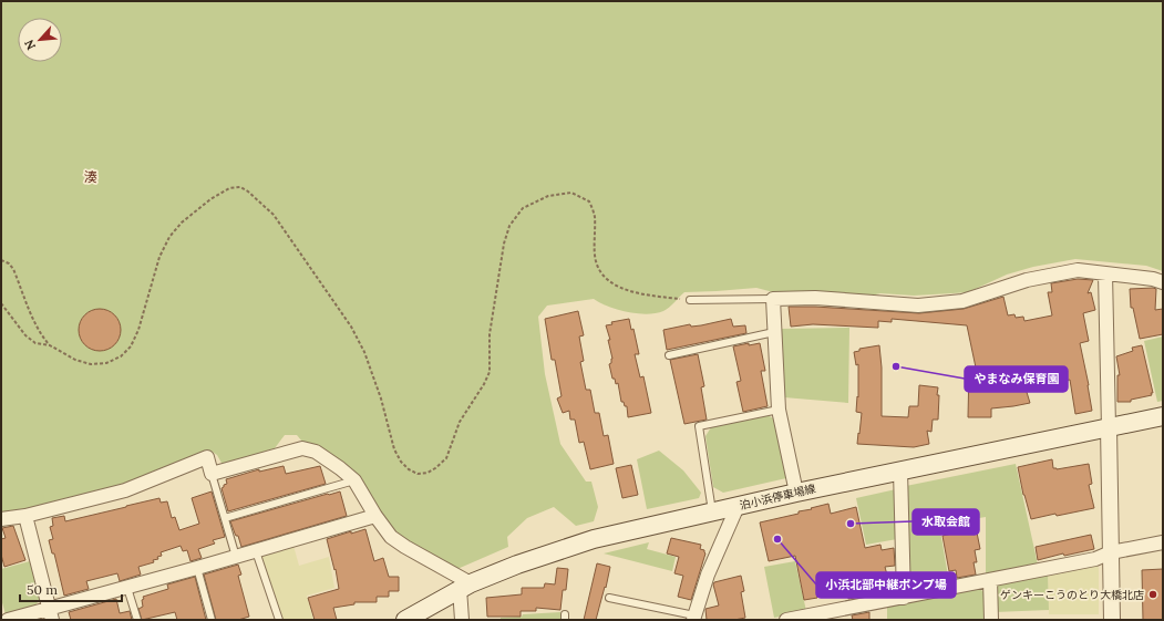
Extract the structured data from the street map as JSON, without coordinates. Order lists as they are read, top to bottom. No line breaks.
{"streets":{"main road":["泊小浜停車場線"]},"districts":["湊"],"places":["やまなみ保育園","水取会館","小浜北部中継ポンプ場","ゲンキーこうのとり大橋北店"],"scale_bar":"50 m","north":"bottom left"}
